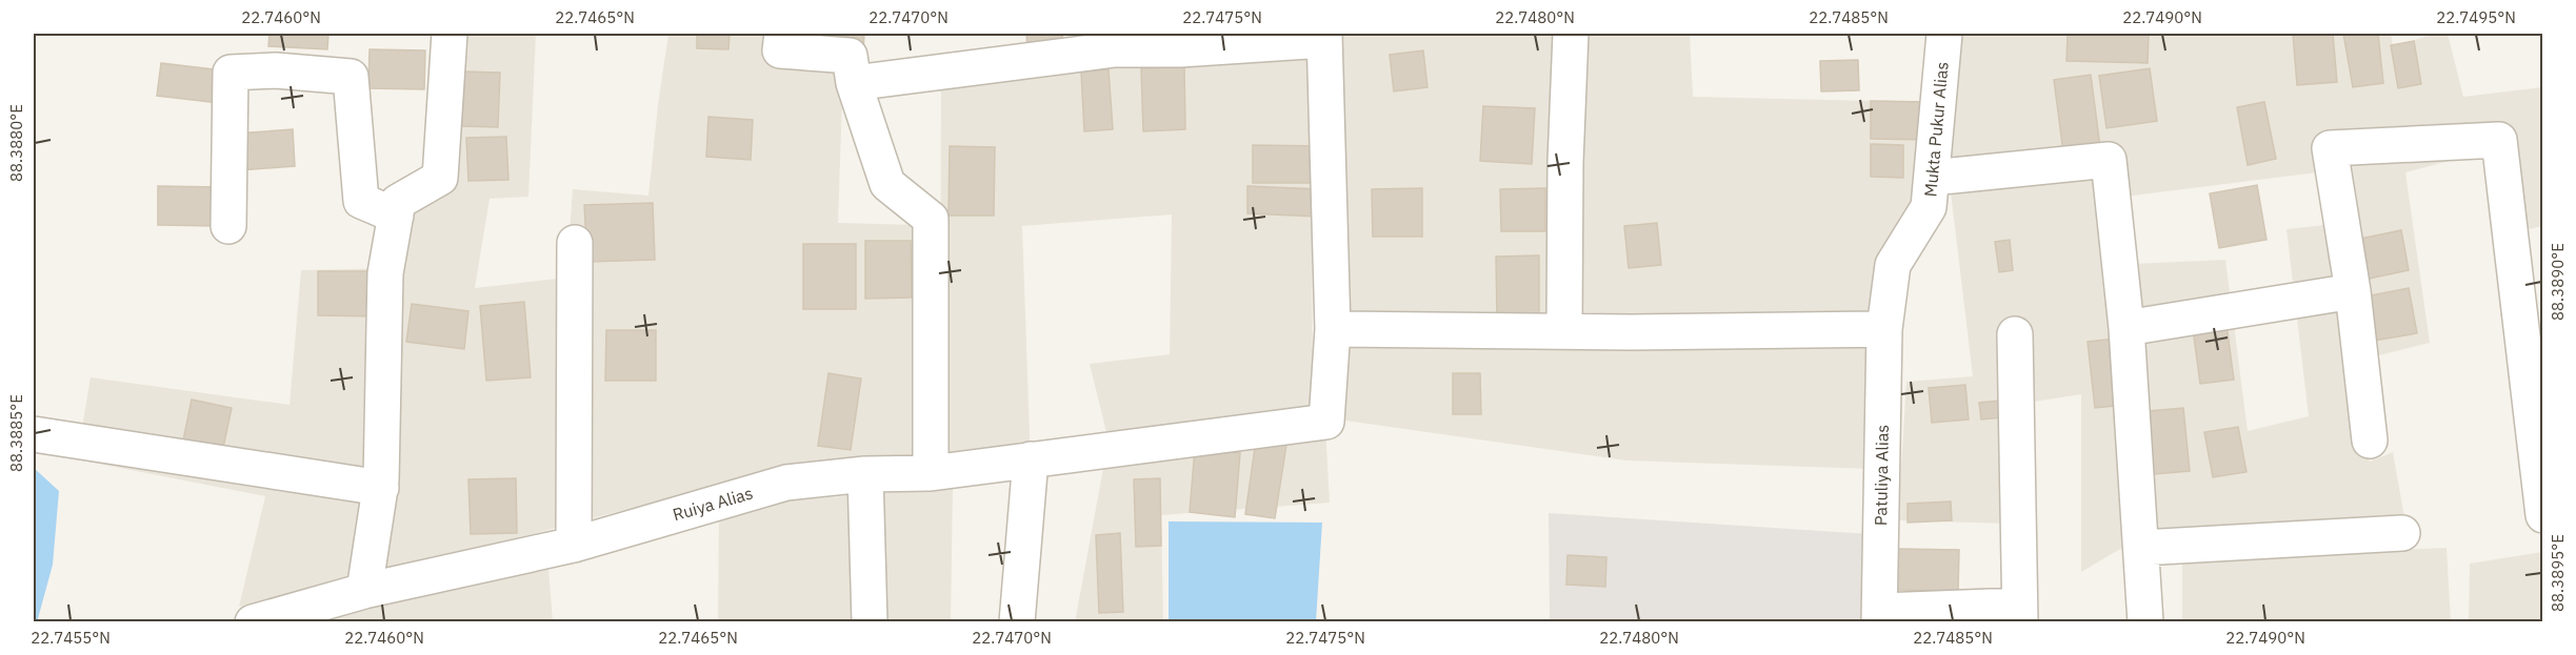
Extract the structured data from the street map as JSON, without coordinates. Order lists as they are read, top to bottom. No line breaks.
{"streets":{"street":["Mukta Pukur Alias","Patuliya Alias","Ruiya Alias"]},"crossings":[["Mukta Pukur Alias","Patuliya Alias"]],"coordinates":["22.7460°N","22.7465°N","22.7470°N","22.7475°N","22.7480°N","22.7485°N","22.7490°N","22.7495°N","88.3880°E","88.3890°E","88.3885°E","88.3895°E","22.7455°N"]}
